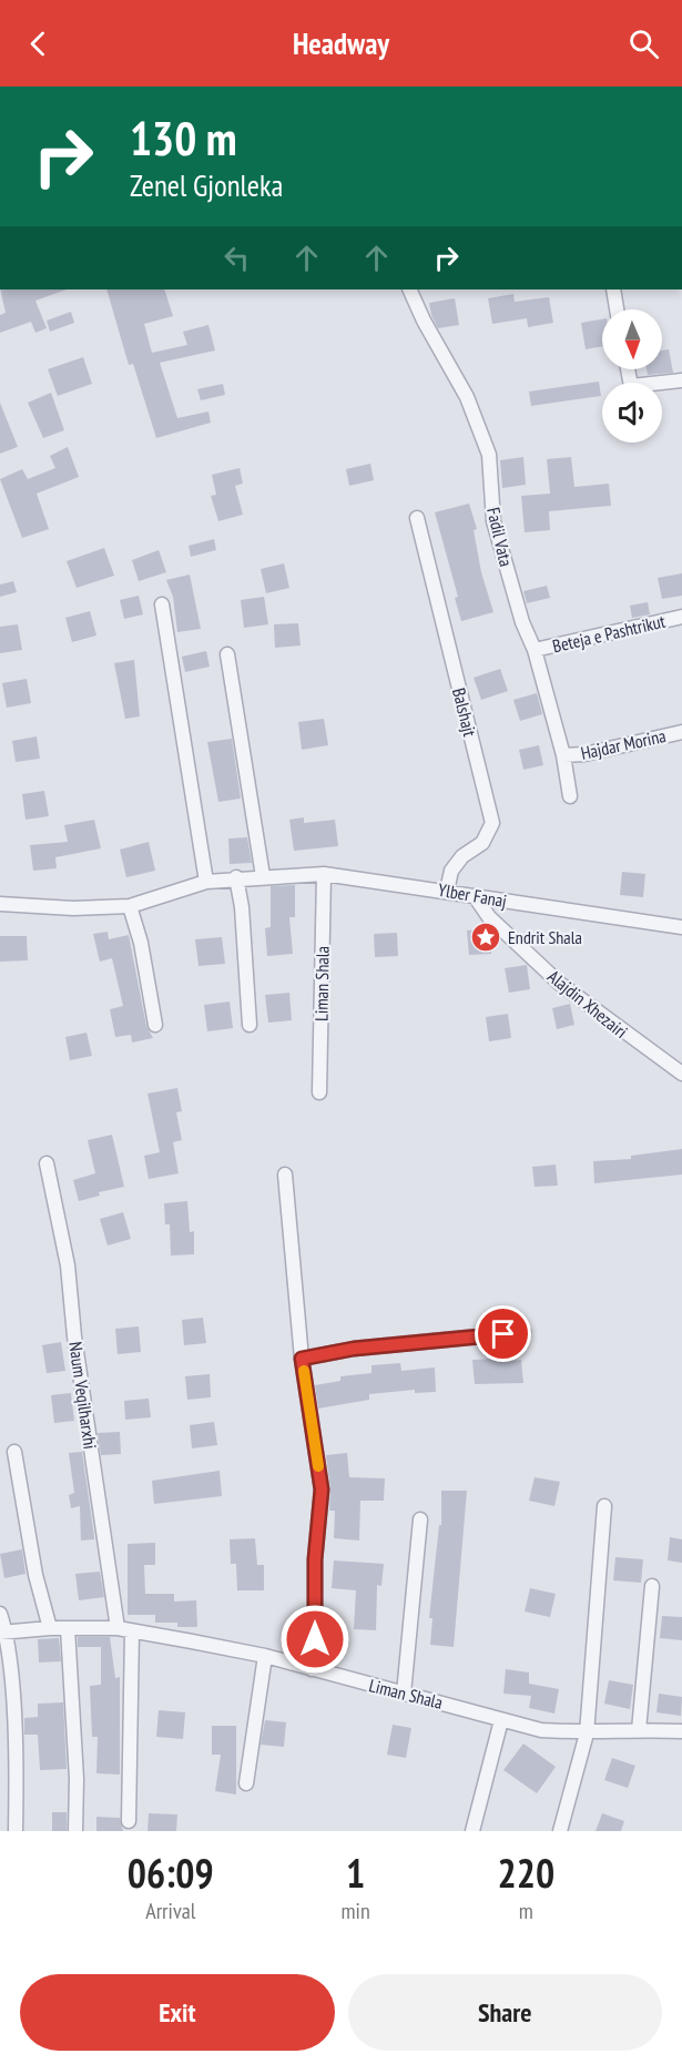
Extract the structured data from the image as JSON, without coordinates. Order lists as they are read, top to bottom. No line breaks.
{"streets":{"street":["Fadil Vata","Beteja e Pashtrikut","Balshajt","Hajdar Morina","Ylber Fanaj","Liman Shala","Alajdin Xhezairi","Naum Veqilharxhi"]},"crossings":[["Fadil Vata","Beteja e Pashtrikut"],["Fadil Vata","Hajdar Morina"],["Balshajt","Ylber Fanaj"],["Ylber Fanaj","Liman Shala"],["Ylber Fanaj","Alajdin Xhezairi"],["Liman Shala","Naum Veqilharxhi"]],"places":{"place":["Endrit Shala"]},"north":"bottom","page":{"header":"Headway","turn":["130 m","Zenel Gjonleka"],"eta":["06:09","Arrival","1","min","220","m"],"buttons":["Exit","Share"]}}
